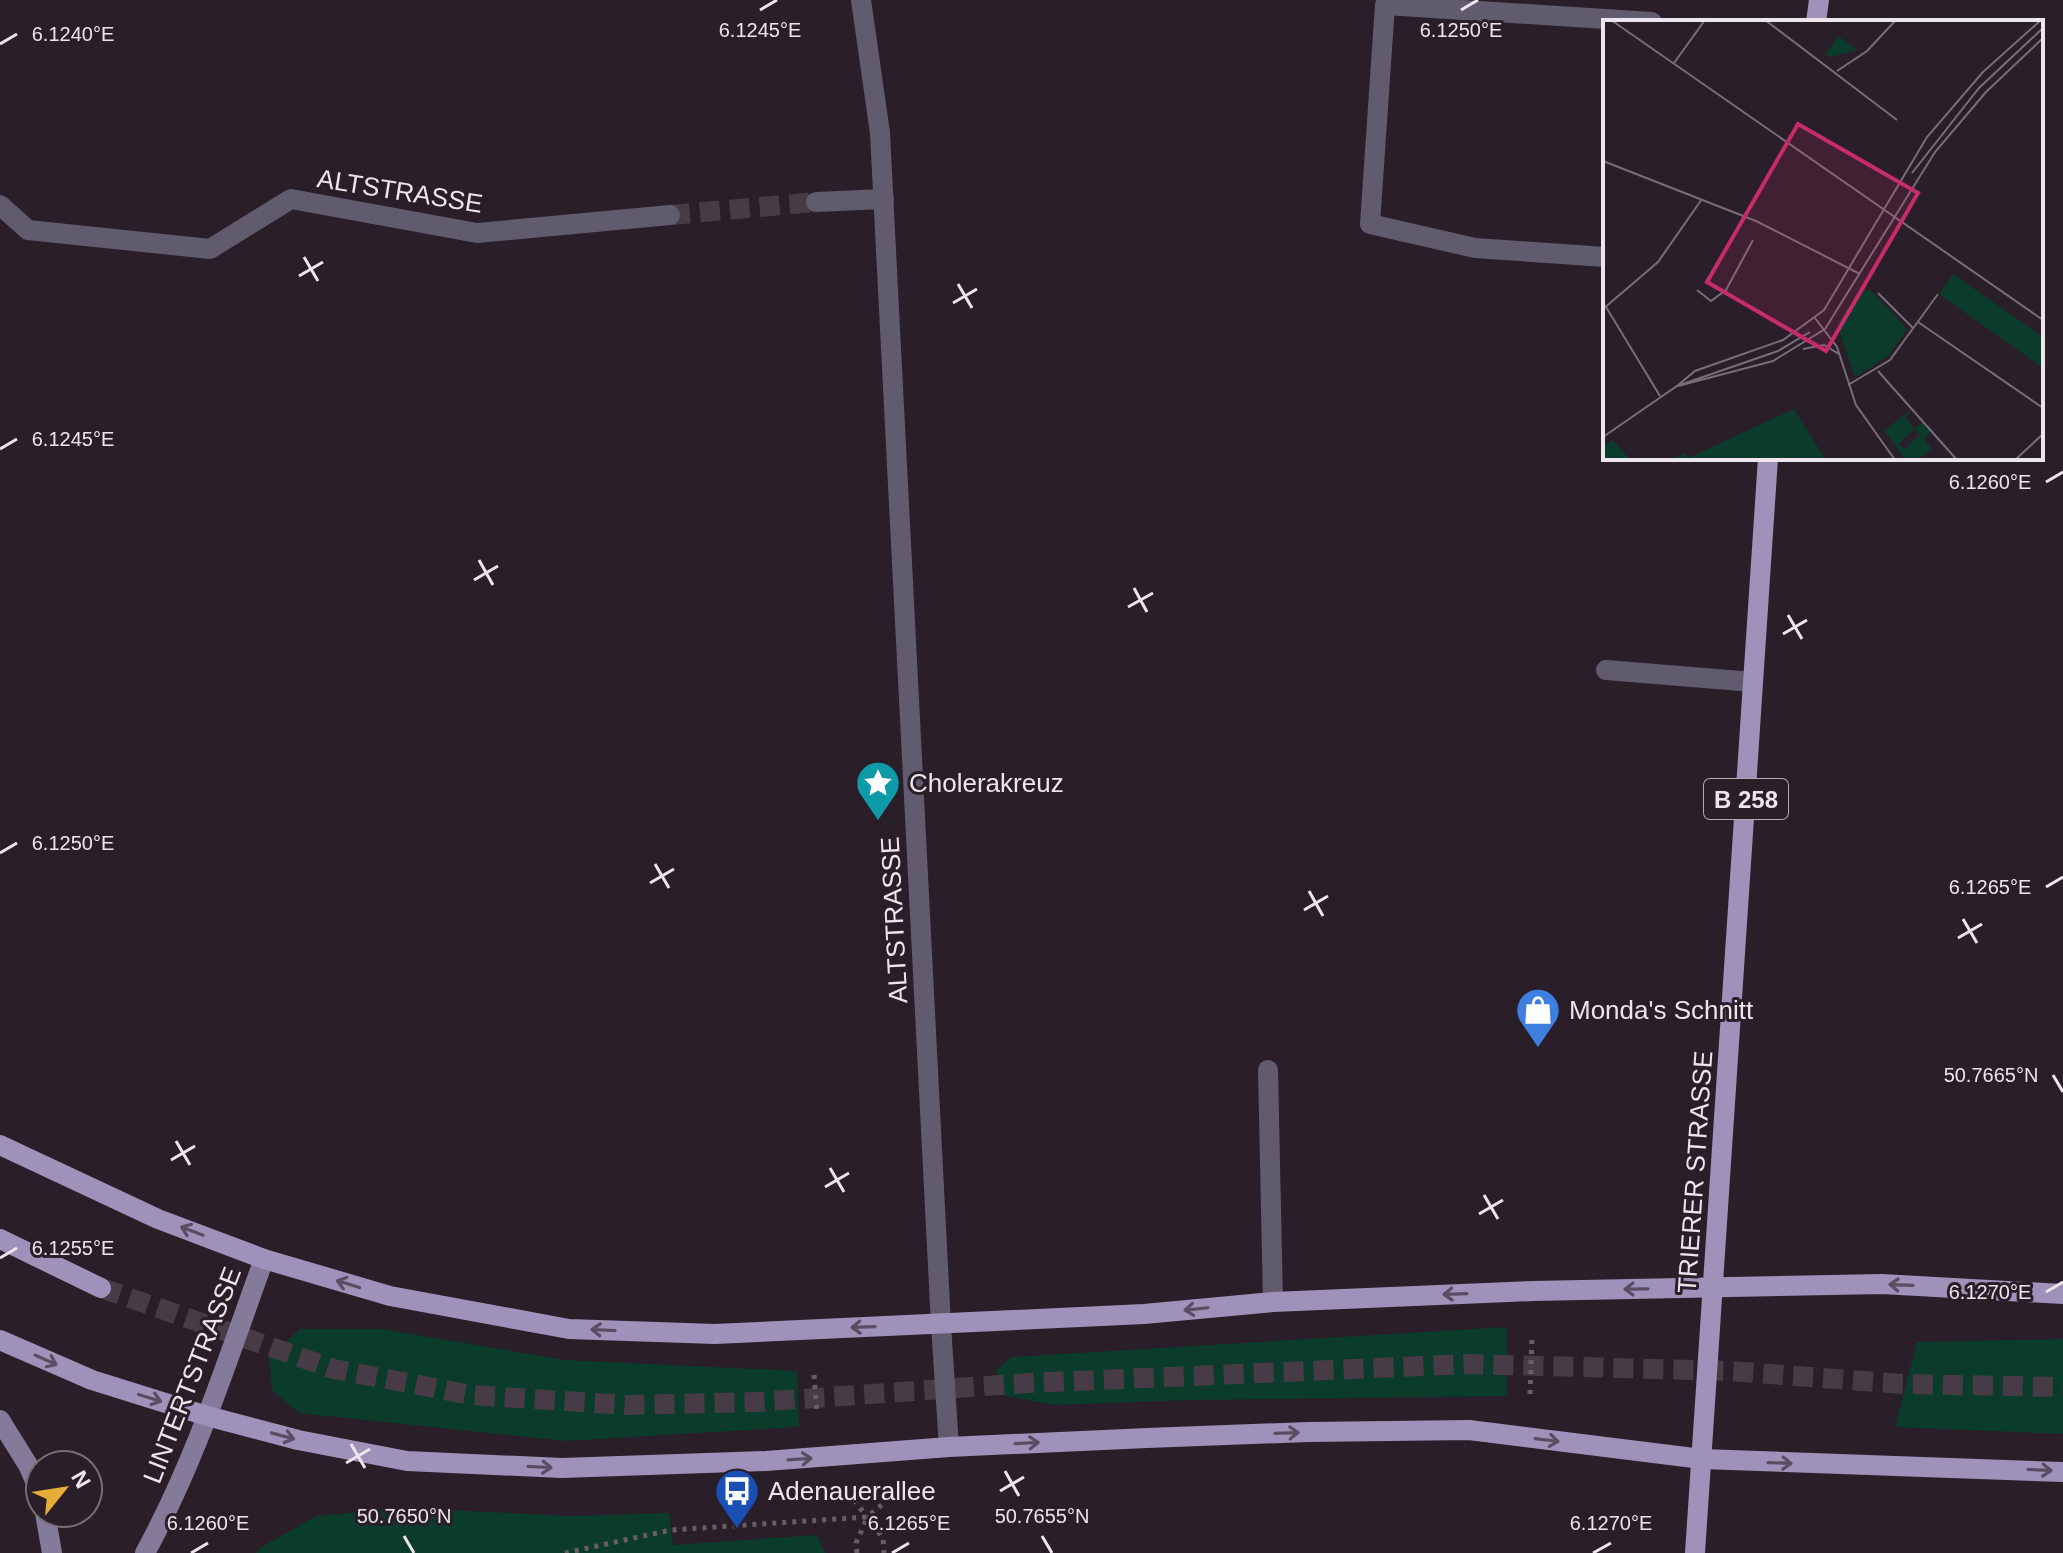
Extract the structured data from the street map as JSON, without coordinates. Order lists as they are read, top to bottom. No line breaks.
{"streets":{"main road":["B 258","TRIERER STRASSE","LINTERTSTRASSE"],"street":["ALTSTRASSE"]},"places":{"place":["Cholerakreuz"],"shop":["Monda's Schnitt"],"bus stop":["Adenauerallee"]},"north":"top right","coordinates":["6.1245°E","6.1250°E","6.1240°E","6.1260°E","6.1265°E","50.7665°N","6.1255°E","6.1270°E","50.7650°N","50.7655°N"]}
